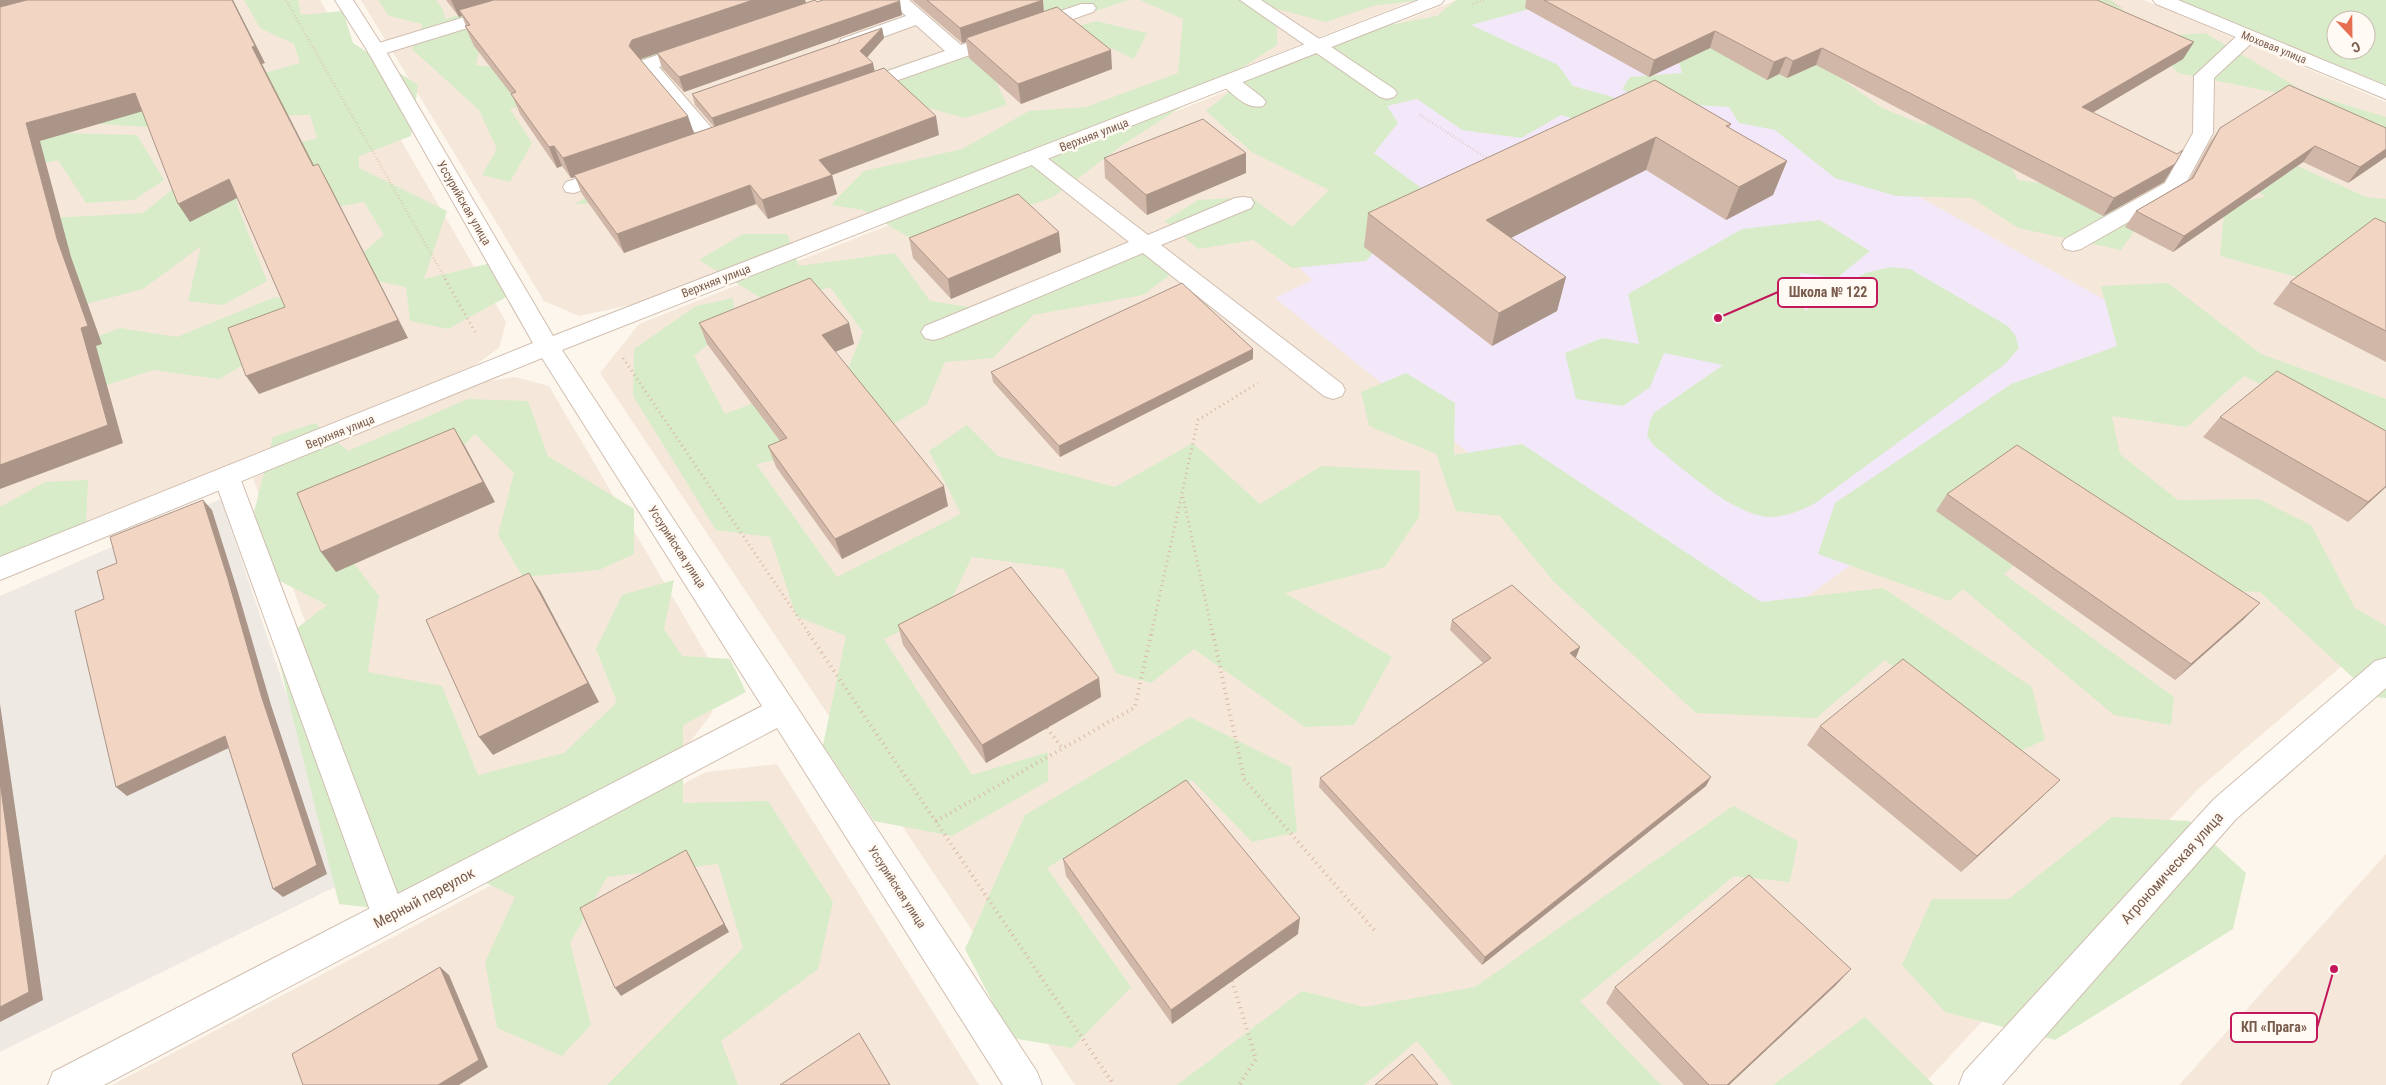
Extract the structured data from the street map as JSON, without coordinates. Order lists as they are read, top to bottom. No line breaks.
{"streets":{"street":["Моховая улица","Верхняя улица","Уссурийская улица","Агрономическая улица","Мерный переулок"]},"crossings":[["Верхняя улица","Уссурийская улица"],["Уссурийская улица","Мерный переулок"]],"places":["Школа № 122","КП «Прага»"],"north":"bottom"}
